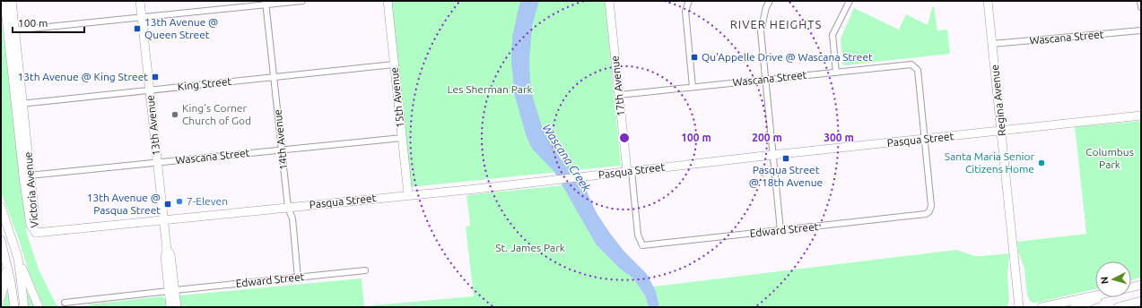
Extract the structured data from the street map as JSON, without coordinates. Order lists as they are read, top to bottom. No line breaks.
{"streets":{"street":["Wascana Street","King Street","17th Avenue","15th Avenue","Regina Avenue","13th Avenue","14th Avenue","Pasqua Street","Victoria Avenue","Edward Street"]},"crossings":[["Wascana Street","17th Avenue"],["Wascana Street","15th Avenue"],["Wascana Street","Regina Avenue"],["Wascana Street","13th Avenue"],["Wascana Street","14th Avenue"],["Wascana Street","Pasqua Street"],["Wascana Street","Victoria Avenue"],["Wascana Street","Edward Street"],["King Street","15th Avenue"],["King Street","13th Avenue"],["King Street","14th Avenue"],["King Street","Victoria Avenue"],["17th Avenue","Pasqua Street"],["17th Avenue","Edward Street"],["15th Avenue","Pasqua Street"],["Regina Avenue","Pasqua Street"],["13th Avenue","Pasqua Street"],["13th Avenue","Edward Street"],["14th Avenue","Pasqua Street"],["14th Avenue","Edward Street"],["Pasqua Street","Victoria Avenue"],["Pasqua Street","Edward Street"]],"districts":["RIVER HEIGHTS"],"water":["Wascana Creek"],"parks":["Les Sherman Park","Columbus Park","St. James Park"],"places":{"transit":["13th Avenue @ Queen Street","Qu'Appelle Drive @ Wascana Street","13th Avenue @ King Street","Pasqua Street @ 18th Avenue","13th Avenue @ Pasqua Street"],"other":["King's Corner Church of God","Santa Maria Senior Citizens Home","7-Eleven"]},"scale_bar":"100 m","north":"left","rings":["100 m","200 m","300 m"]}
